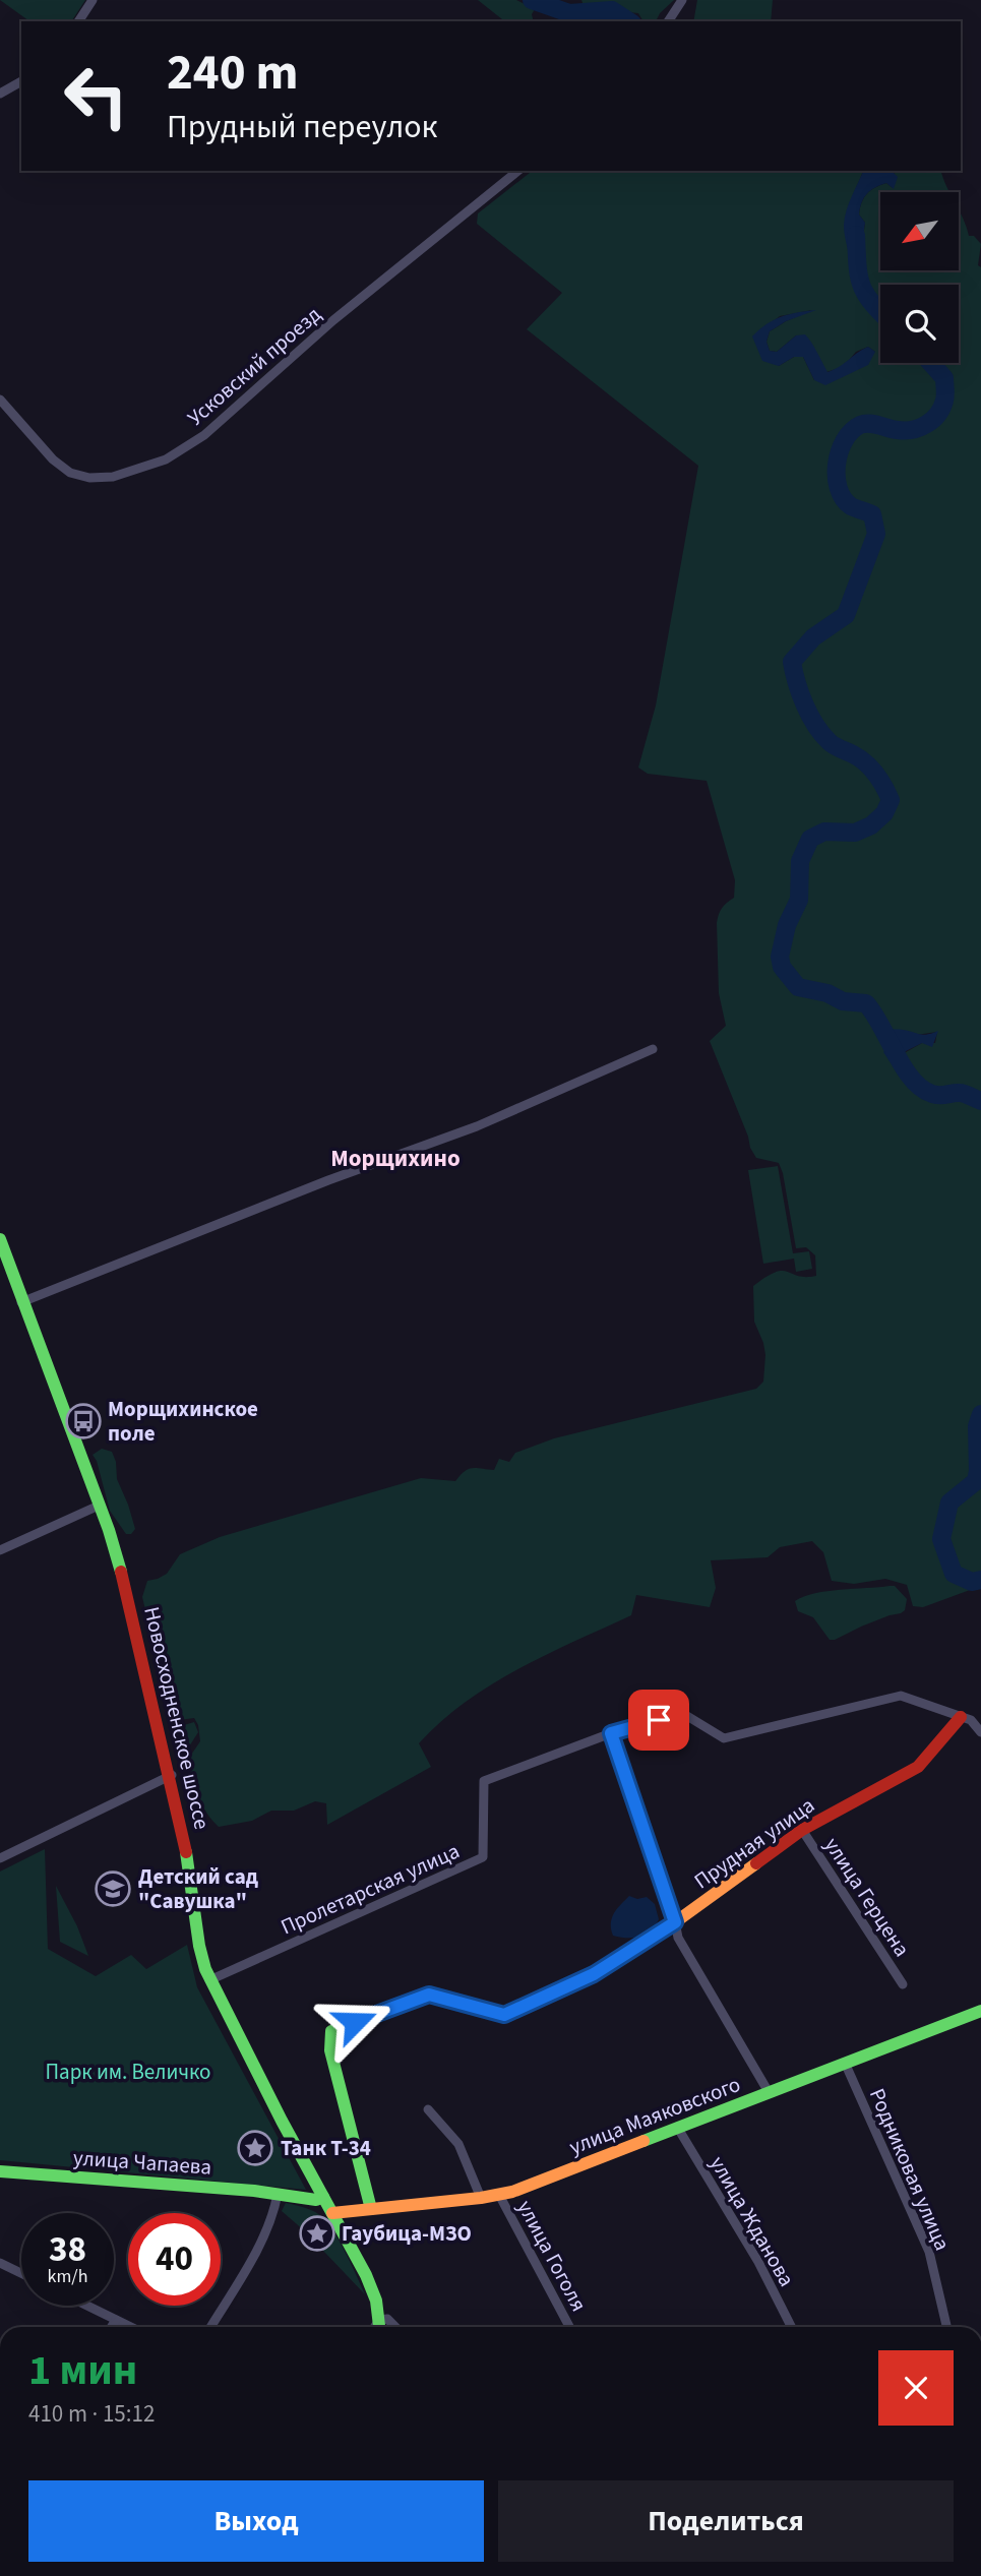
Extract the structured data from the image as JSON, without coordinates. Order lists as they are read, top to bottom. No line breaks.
{"streets":{"street":["Усковский проезд","Новосходненское шоссе","Прудная улица","Пролетарская улица","улица Герцена","улица Маяковского","улица Чапаева","Родниковая улица","улица Жданова","улица Гоголя"]},"crossings":[["Новосходненское шоссе","Пролетарская улица"],["Новосходненское шоссе","улица Маяковского"],["Новосходненское шоссе","улица Чапаева"],["Прудная улица","Пролетарская улица"],["Прудная улица","улица Герцена"],["Прудная улица","улица Маяковского"],["улица Маяковского","Родниковая улица"],["улица Маяковского","улица Жданова"],["улица Маяковского","улица Гоголя"]],"districts":["Морщихино"],"parks":["Парк им. Величко"],"places":{"bus stop":["Морщихинское поле"],"school or university":["Детский сад \"Савушка\""],"place":["Танк Т-34","Гаубица-МЗО"]},"north":"bottom left","page":{"turn":["240 m","Прудный переулок"],"speed":"38 km/h","limit":"40","heading":["1 мин","410 m · 15:12"],"buttons":["Выход","Поделиться"]}}
